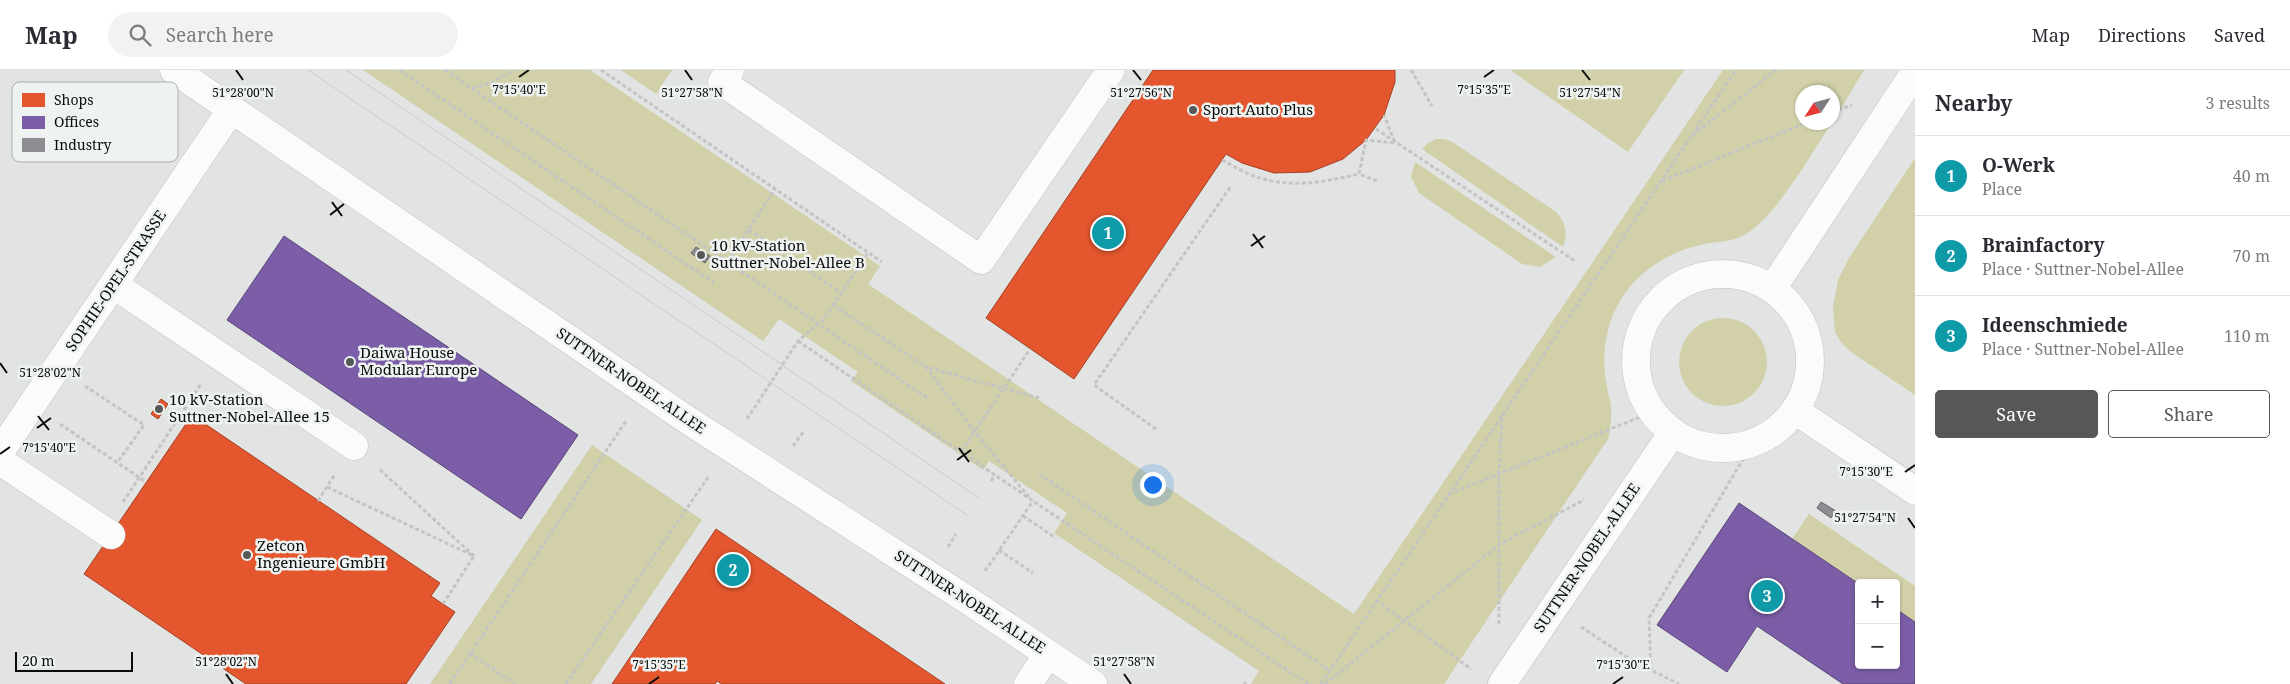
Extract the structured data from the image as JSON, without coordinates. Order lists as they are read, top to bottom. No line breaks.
{"streets":{"street":["SOPHIE-OPEL-STRASSE","SUTTNER-NOBEL-ALLEE"]},"crossings":[["SOPHIE-OPEL-STRASSE","SUTTNER-NOBEL-ALLEE"]],"places":["Sport Auto Plus","10 kV-Station Suttner-Nobel-Allee B","Daiwa House Modular Europe","10 kV-Station Suttner-Nobel-Allee 15","Zetcon Ingenieure GmbH"],"legend":["Shops","Offices","Industry"],"scale_bar":"20 m","north":"bottom left","page":{"header":"Map","search":"Search here","nav":["Map","Directions","Saved"],"heading":["Nearby","3 results"],"list":[{"mark":"1","name":"O-Werk","note":"Place","value":"40 m"},{"mark":"2","name":"Brainfactory","note":"Place · Suttner-Nobel-Allee","value":"70 m"},{"mark":"3","name":"Ideenschmiede","note":"Place · Suttner-Nobel-Allee","value":"110 m"}],"pins":["1","2","3"],"buttons":["Save","Share"],"map_buttons":["+","−"],"scale":"20 m"},"coordinates":["7°15'40\"E","7°15'35\"E","51°28'00\"N","51°27'58\"N","51°27'56\"N","51°27'54\"N","51°28'02\"N","7°15'30\"E"]}
